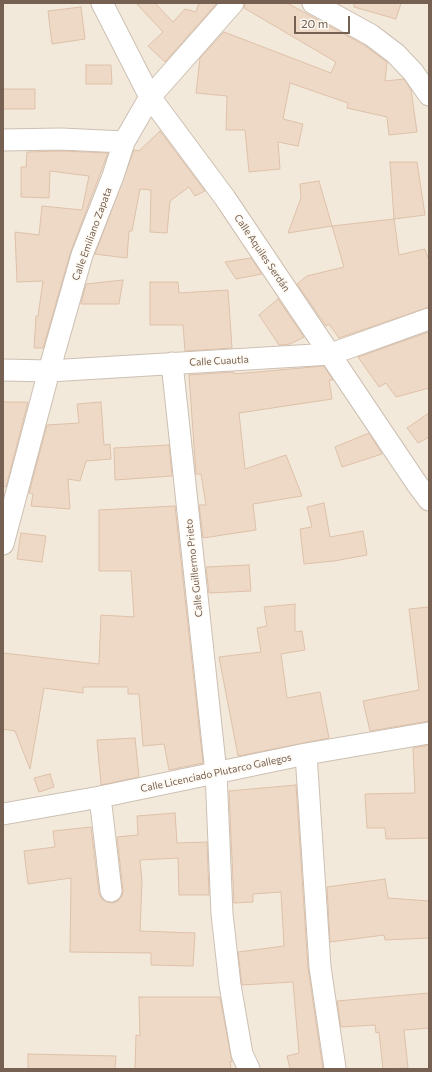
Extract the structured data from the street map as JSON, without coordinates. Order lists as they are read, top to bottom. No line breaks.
{"streets":{"street":["Calle Emiliano Zapata","Calle Aquiles Serdán","Calle Cuautla","Calle Guillermo Prieto","Calle Licenciado Plutarco Gallegos"]},"crossings":[["Calle Emiliano Zapata","Calle Aquiles Serdán"],["Calle Emiliano Zapata","Calle Cuautla"],["Calle Aquiles Serdán","Calle Cuautla"],["Calle Cuautla","Calle Guillermo Prieto"],["Calle Guillermo Prieto","Calle Licenciado Plutarco Gallegos"]],"scale_bar":"20 m"}
